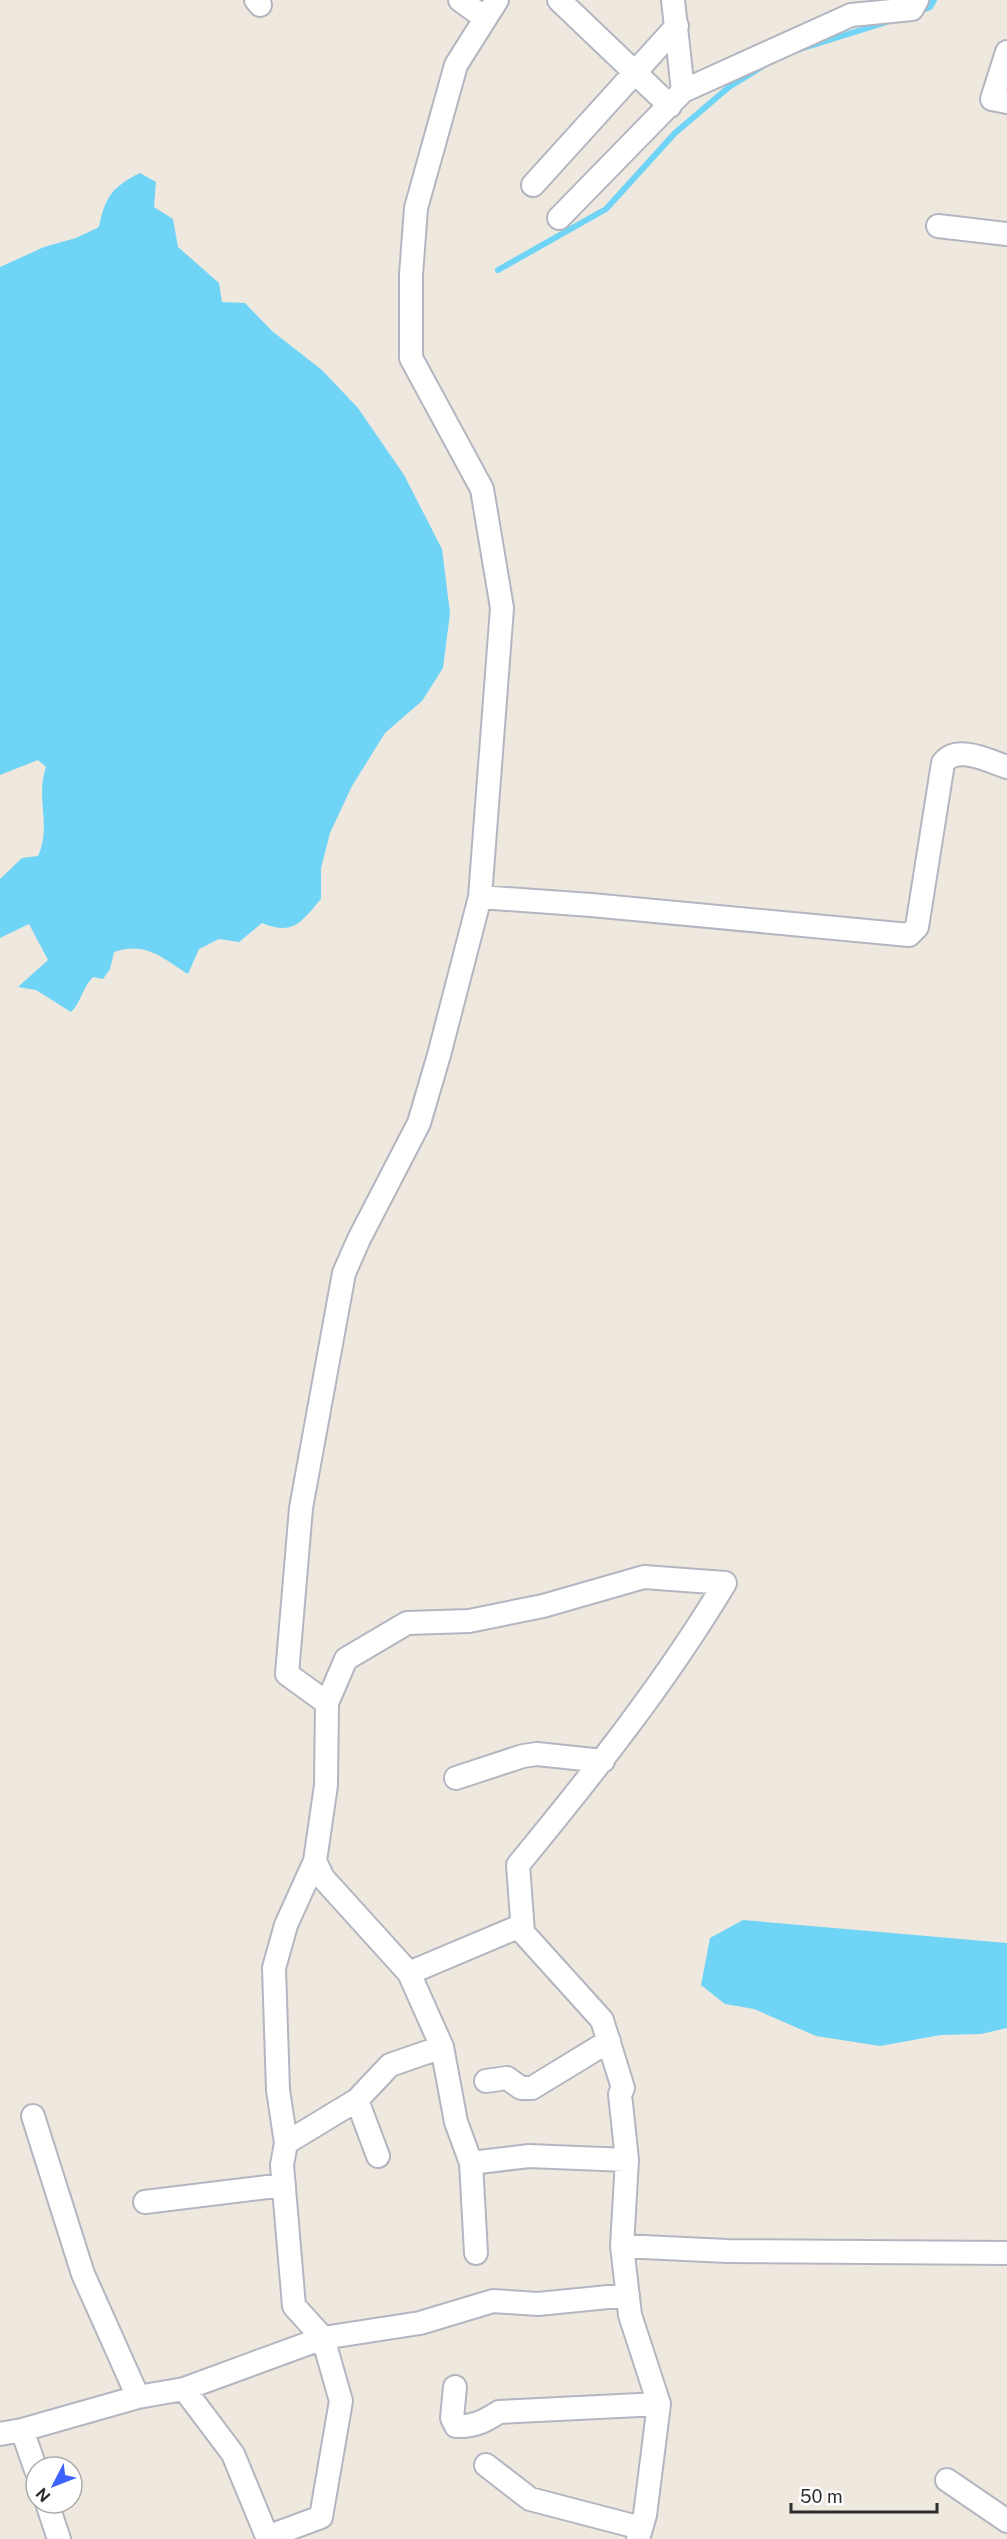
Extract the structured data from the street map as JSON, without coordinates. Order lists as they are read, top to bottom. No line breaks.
{"scale_bar":"50 m","north":"bottom left"}
